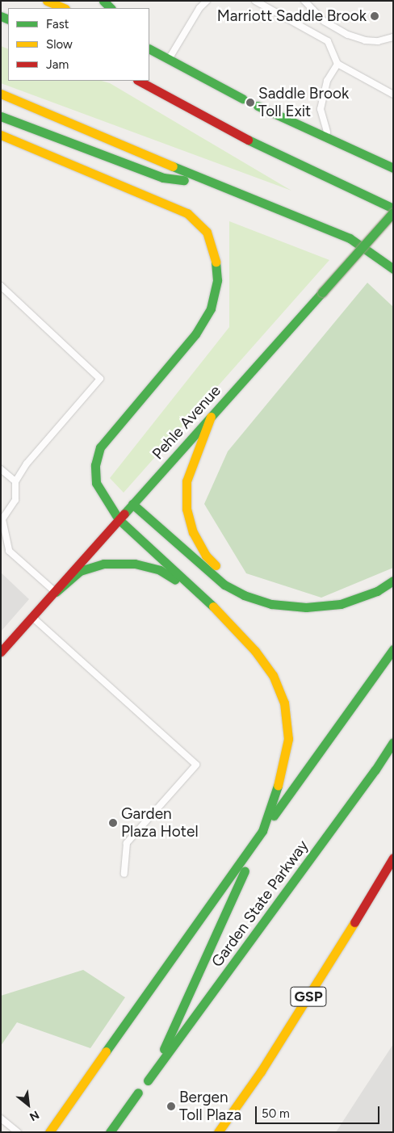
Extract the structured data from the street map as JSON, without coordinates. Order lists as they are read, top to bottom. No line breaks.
{"streets":{"main road":["Pehle Avenue","Garden State Parkway","GSP"]},"places":["Marriott Saddle Brook","Saddle Brook Toll Exit","Garden Plaza Hotel","Bergen Toll Plaza"],"legend":["Fast","Slow","Jam"],"scale_bar":"50 m","north":"bottom right"}
